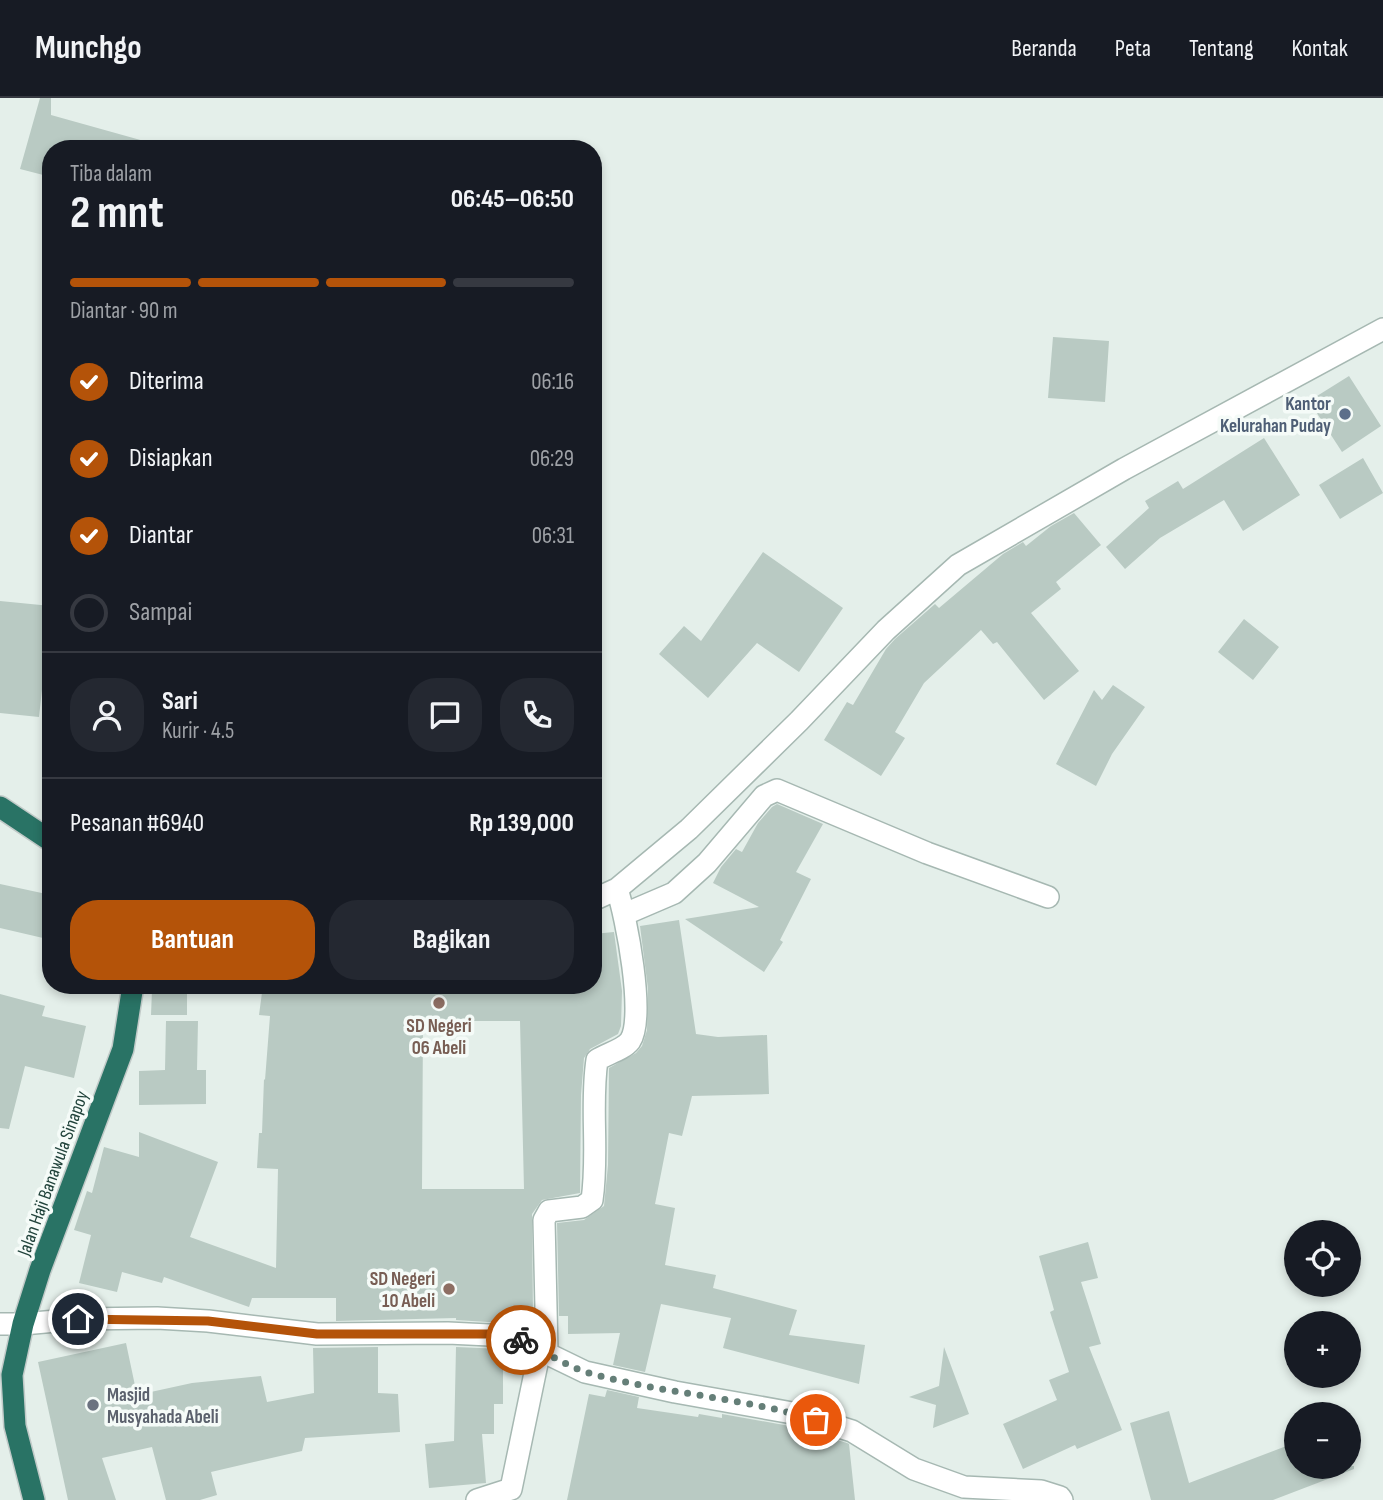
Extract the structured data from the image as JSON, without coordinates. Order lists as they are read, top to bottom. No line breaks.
{"streets":{"highway":["Jalan Haji Banawula Sinapoy"]},"places":["Kantor Kelurahan Puday","SD Negeri 06 Abeli","SD Negeri 10 Abeli","Masjid Musyahada Abeli"],"page":{"header":"Munchgo","nav":["Beranda","Peta","Tentang","Kontak"],"heading":["2 mnt","Tiba dalam","06:45–06:50"],"panel":["Sari","Kurir · 4.5","Pesanan #6940","Rp 139,000"],"bar":"Diantar · 90 m","list":[["Diterima","06:16"],["Disiapkan","06:29"],["Diantar","06:31"],"Sampai"],"buttons":["Bantuan","Bagikan"],"map_buttons":["+","−"]}}
